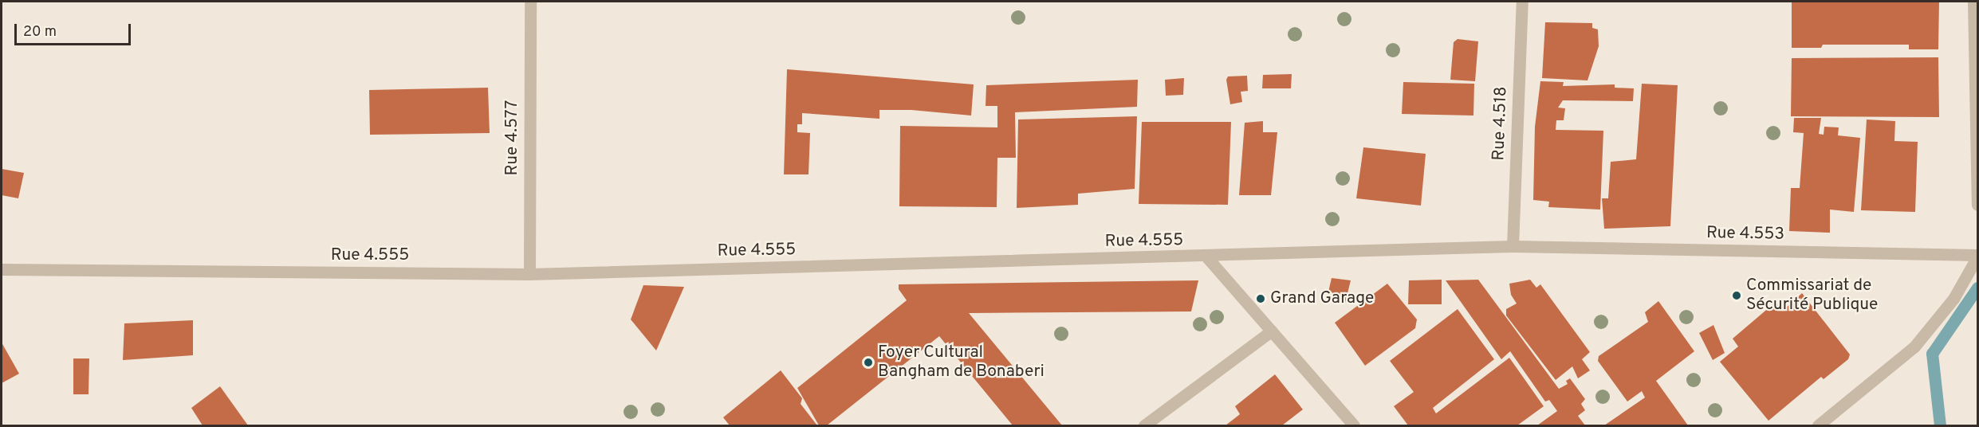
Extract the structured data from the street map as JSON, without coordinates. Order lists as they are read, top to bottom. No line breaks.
{"streets":{"street":["Rue 4.518","Rue 4.577","Rue 4.553","Rue 4.555"]},"crossings":[["Rue 4.518","Rue 4.553"],["Rue 4.518","Rue 4.555"],["Rue 4.577","Rue 4.555"],["Rue 4.553","Rue 4.555"]],"places":["Commissariat de Sécurité Publique","Grand Garage","Foyer Cultural Bangham de Bonaberi"],"scale_bar":"20 m"}
